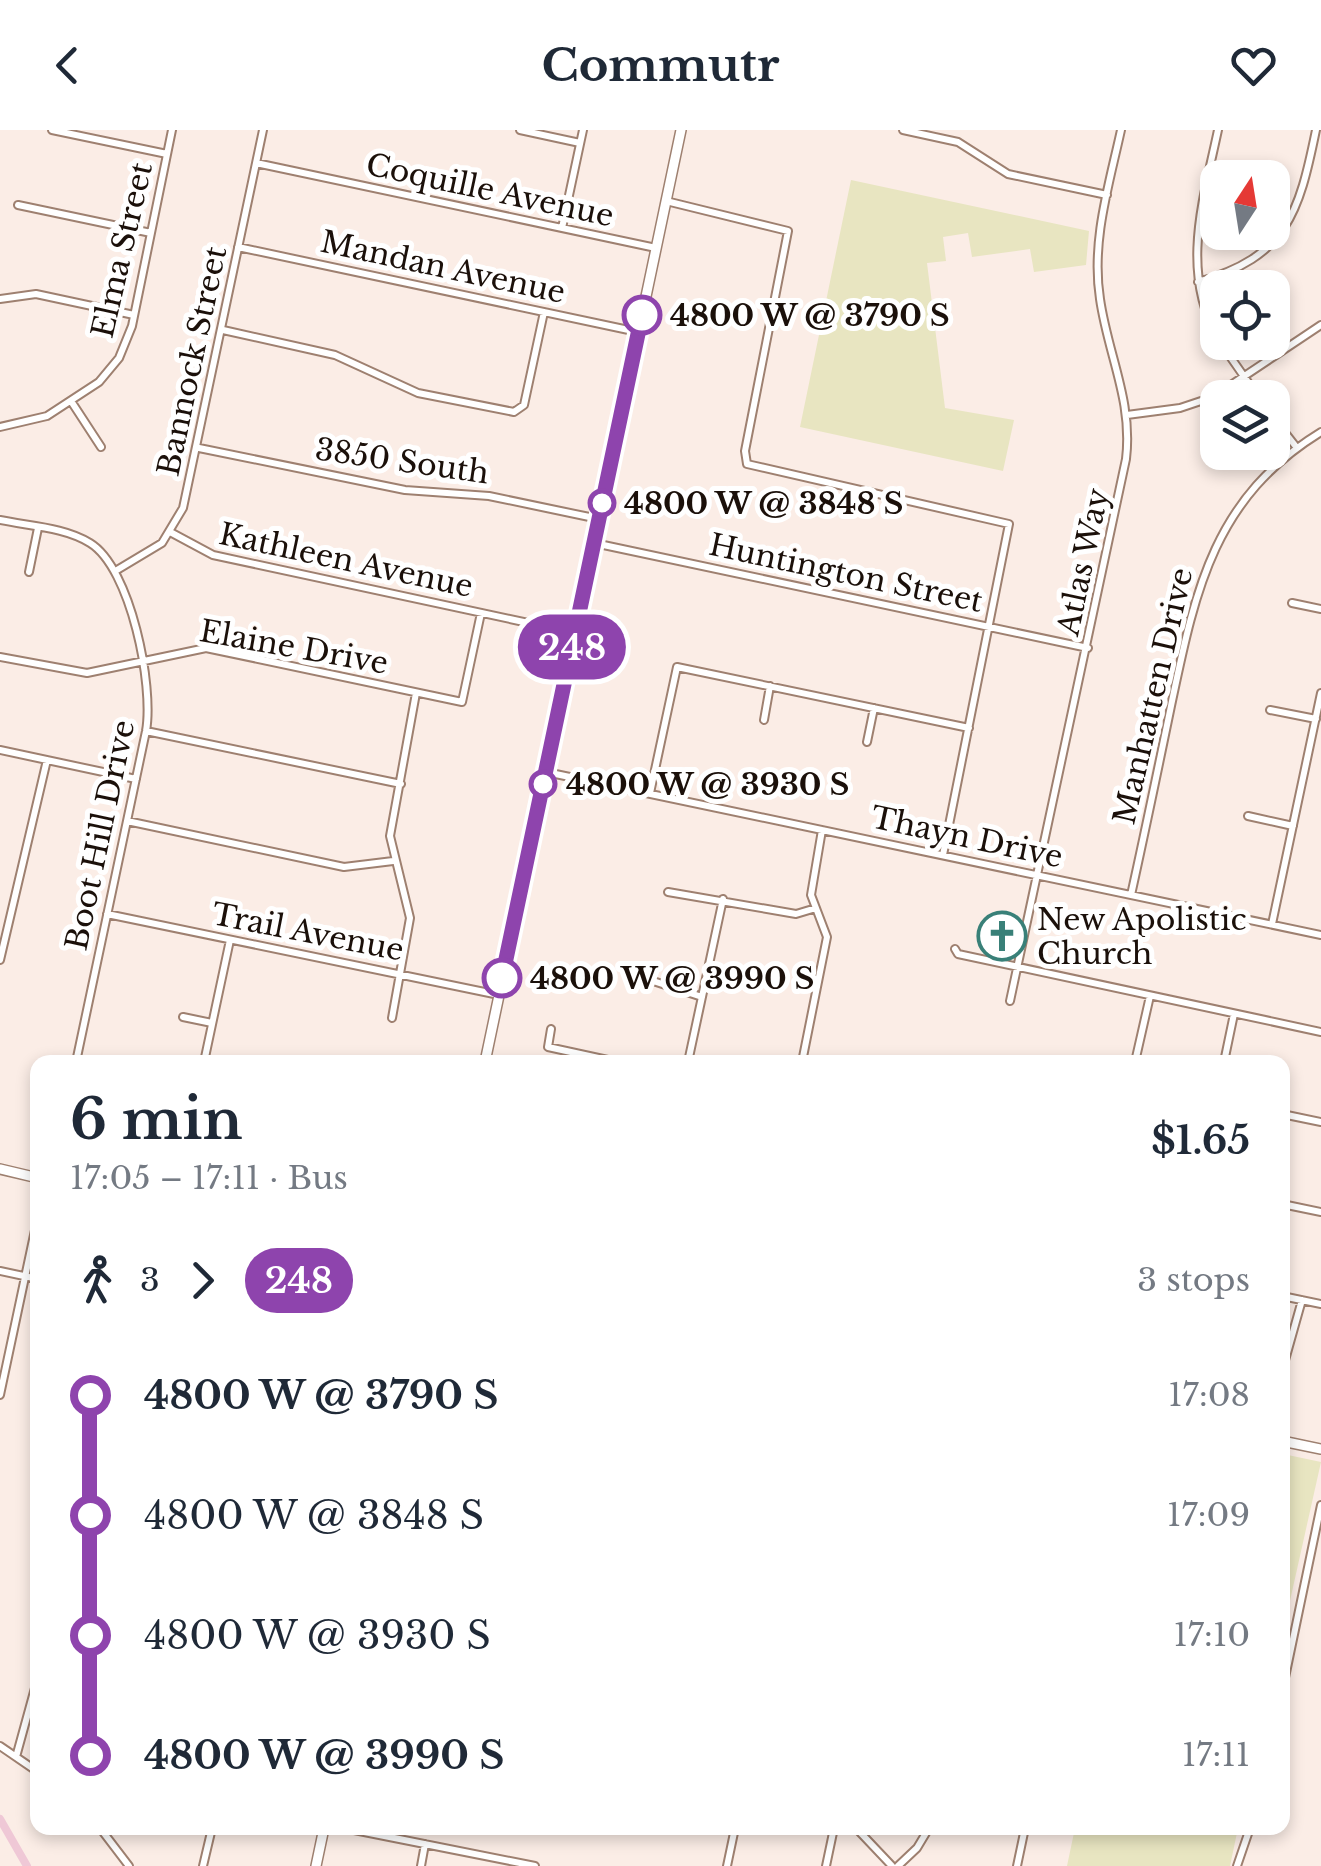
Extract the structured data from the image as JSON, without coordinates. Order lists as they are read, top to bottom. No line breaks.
{"streets":{"street":["Coquille Avenue","Elma Street","Mandan Avenue","Bannock Street","3850 South","Kathleen Avenue","Atlas Way","Huntington Street","Elaine Drive","Manhatten Drive","Boot Hill Drive","Thayn Drive","Trail Avenue"]},"crossings":[["Coquille Avenue","Bannock Street"],["Mandan Avenue","Bannock Street"],["Bannock Street","3850 South"],["Bannock Street","Kathleen Avenue"],["Kathleen Avenue","Elaine Drive"],["Atlas Way","Huntington Street"],["Atlas Way","Thayn Drive"],["Elaine Drive","Boot Hill Drive"],["Manhatten Drive","Thayn Drive"],["Boot Hill Drive","Trail Avenue"]],"places":{"other":["4800 W @ 3790 S","4800 W @ 3848 S","4800 W @ 3930 S","4800 W @ 3990 S"],"church":["New Apolistic Church"]},"lines":["bus line 248"],"north":"top","page":{"header":"Commutr","on_map":"248","heading":["6 min","17:05 – 17:11 · Bus","$1.65"],"legs":["3","248","3 stops"],"list":[{"name":"4800 W @ 3790 S","value":"17:08"},{"name":"4800 W @ 3848 S","value":"17:09"},{"name":"4800 W @ 3930 S","value":"17:10"},{"name":"4800 W @ 3990 S","value":"17:11"}]}}
